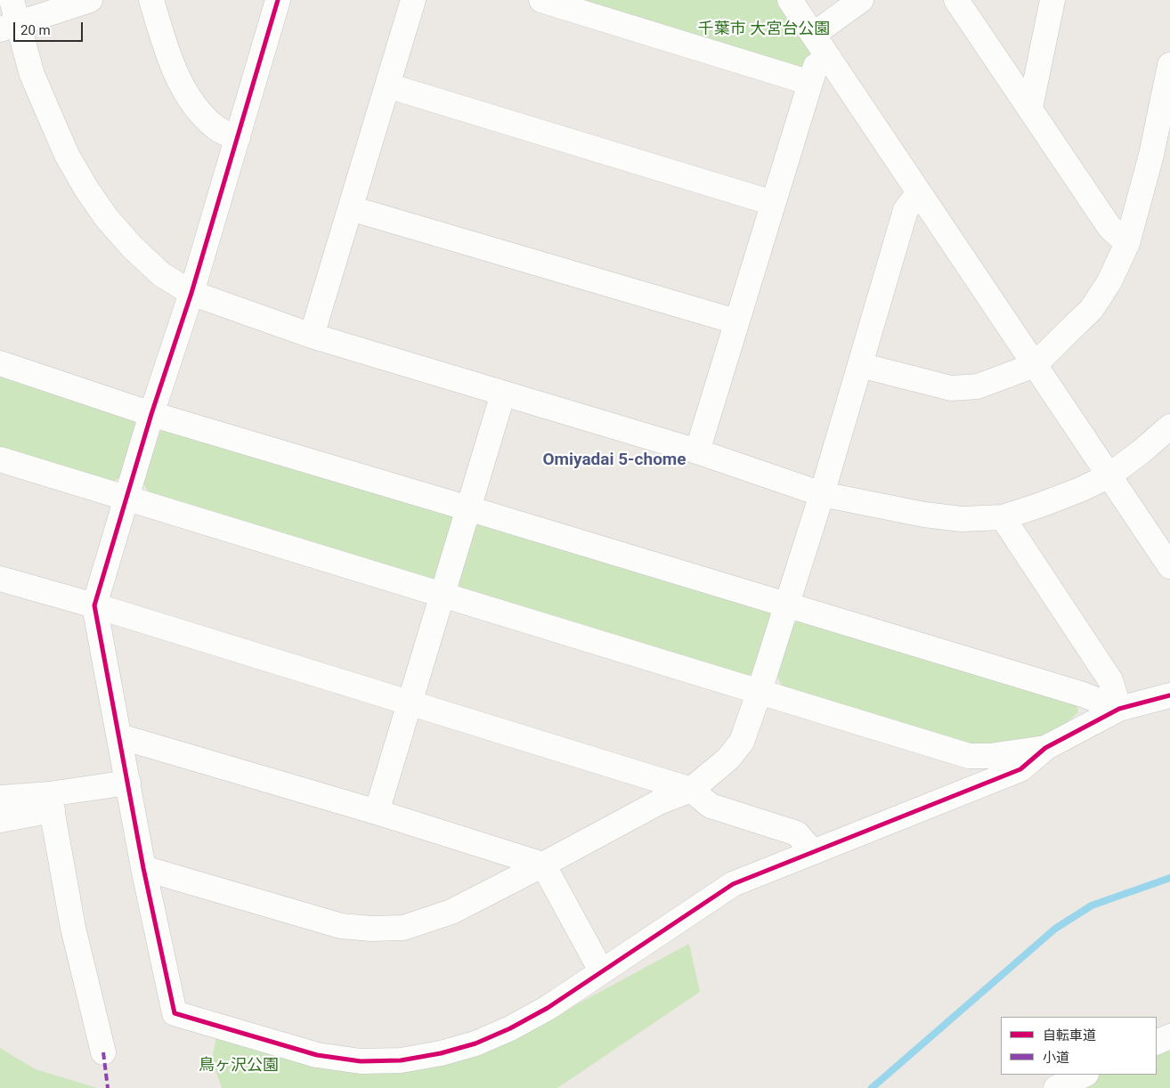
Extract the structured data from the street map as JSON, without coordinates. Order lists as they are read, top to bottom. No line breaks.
{"districts":["Omiyadai 5-chome"],"parks":["千葉市 大宮台公園","鳥ヶ沢公園"],"legend":["自転車道","小道"],"scale_bar":"20 m"}
